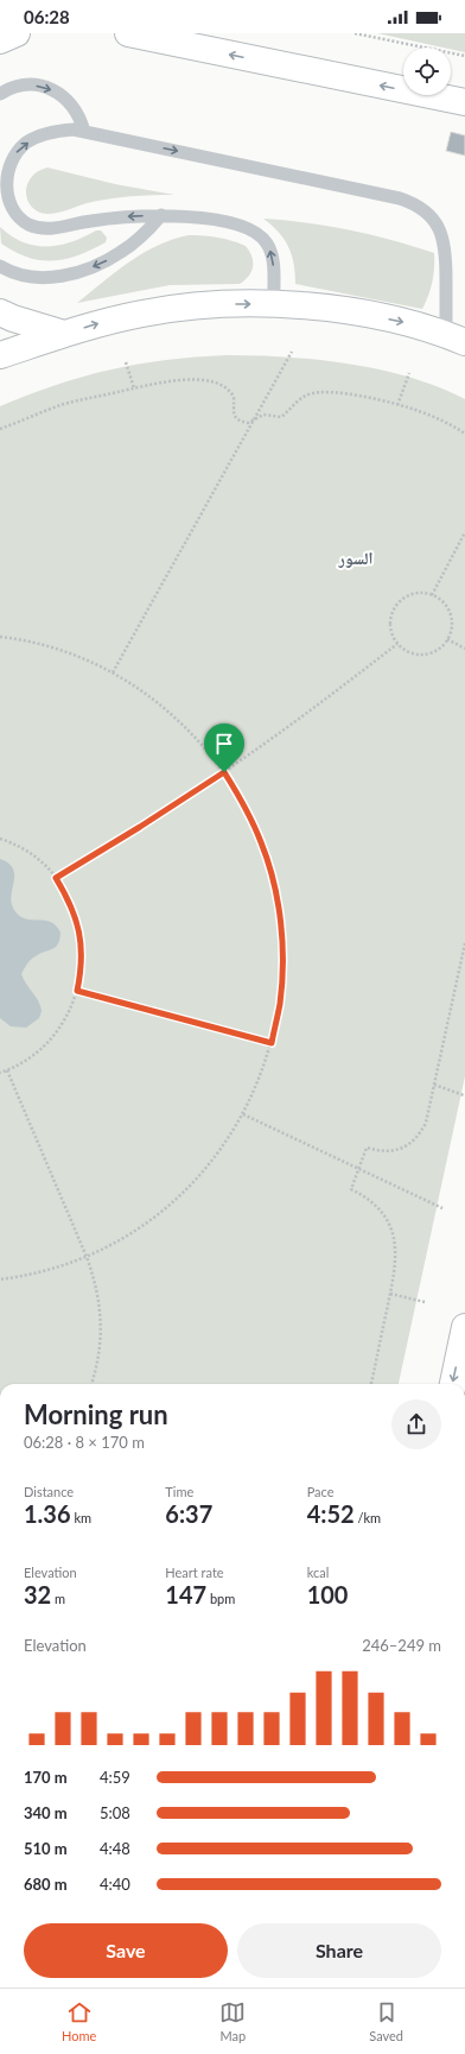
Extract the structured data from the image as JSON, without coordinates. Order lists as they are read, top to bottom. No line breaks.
{"districts":["السور"],"page":{"status":"06:28","heading":["Morning run","06:28 · 8 × 170 m"],"stats":[["Distance","1.36 km"],["Time","6:37"],["Pace","4:52 /km"],["Elevation","32 m"],["Heart rate","147 bpm"],["kcal","100"]],"chart":["Elevation","246–249 m"],"list":[{"name":"170 m","note":"4:59"},{"name":"340 m","note":"5:08"},{"name":"510 m","note":"4:48"},{"name":"680 m","note":"4:40"}],"buttons":["Save","Share"],"tabs":["Home","Map","Saved"]}}
